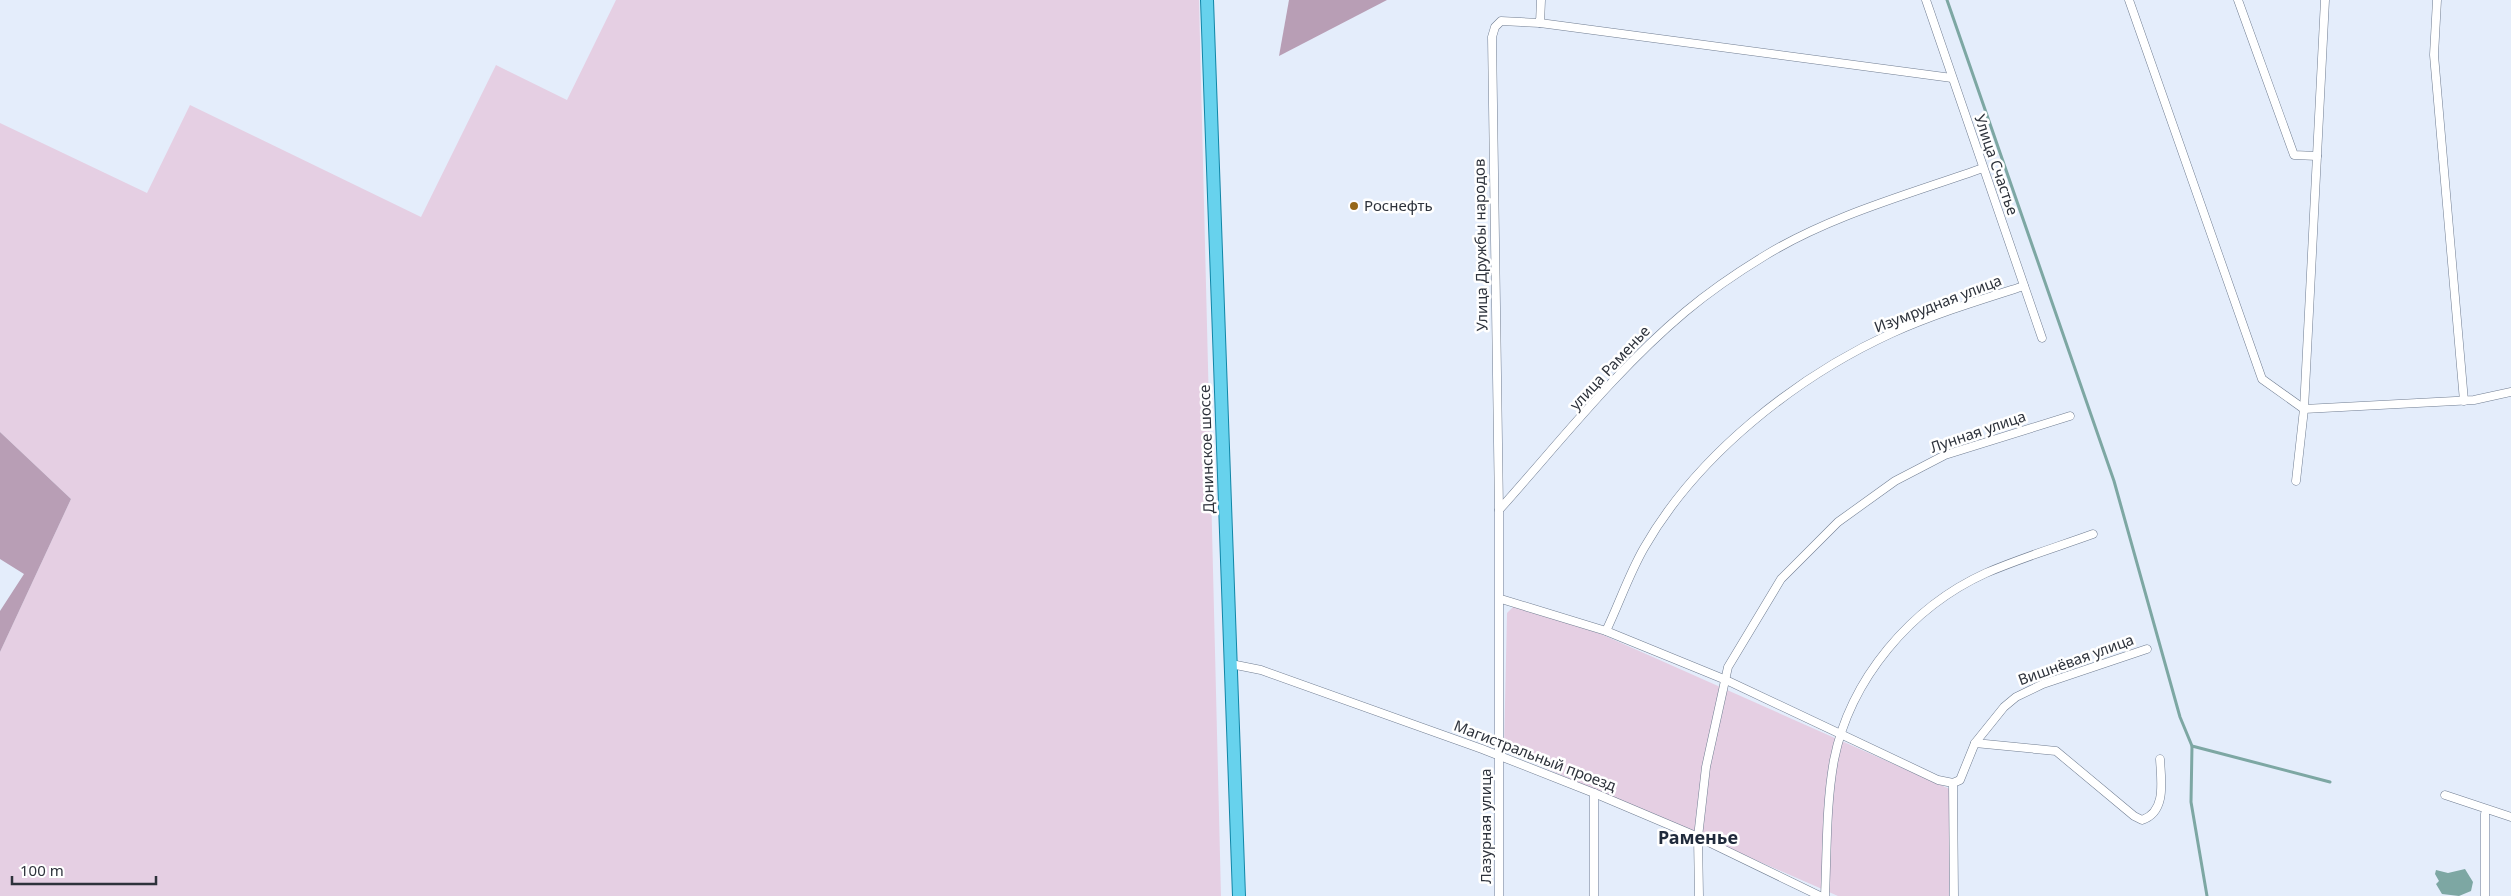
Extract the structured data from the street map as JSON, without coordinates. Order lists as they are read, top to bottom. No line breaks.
{"streets":{"main road":["Донинское шоссе"],"street":["Улица Счастье","Улица Дружбы народов","Изумрудная улица","улица Раменье","Лунная улица","Вишнёвая улица","Магистральный проезд","Лазурная улица"]},"crossings":[["Улица Счастье","Улица Дружбы народов"],["Улица Счастье","Изумрудная улица"],["Улица Счастье","улица Раменье"],["Улица Дружбы народов","улица Раменье"],["Лунная улица","Магистральный проезд"],["Донинское шоссе","Магистральный проезд"],["Магистральный проезд","Лазурная улица"]],"districts":["Раменье"],"places":["Роснефть"],"scale_bar":"100 m"}
